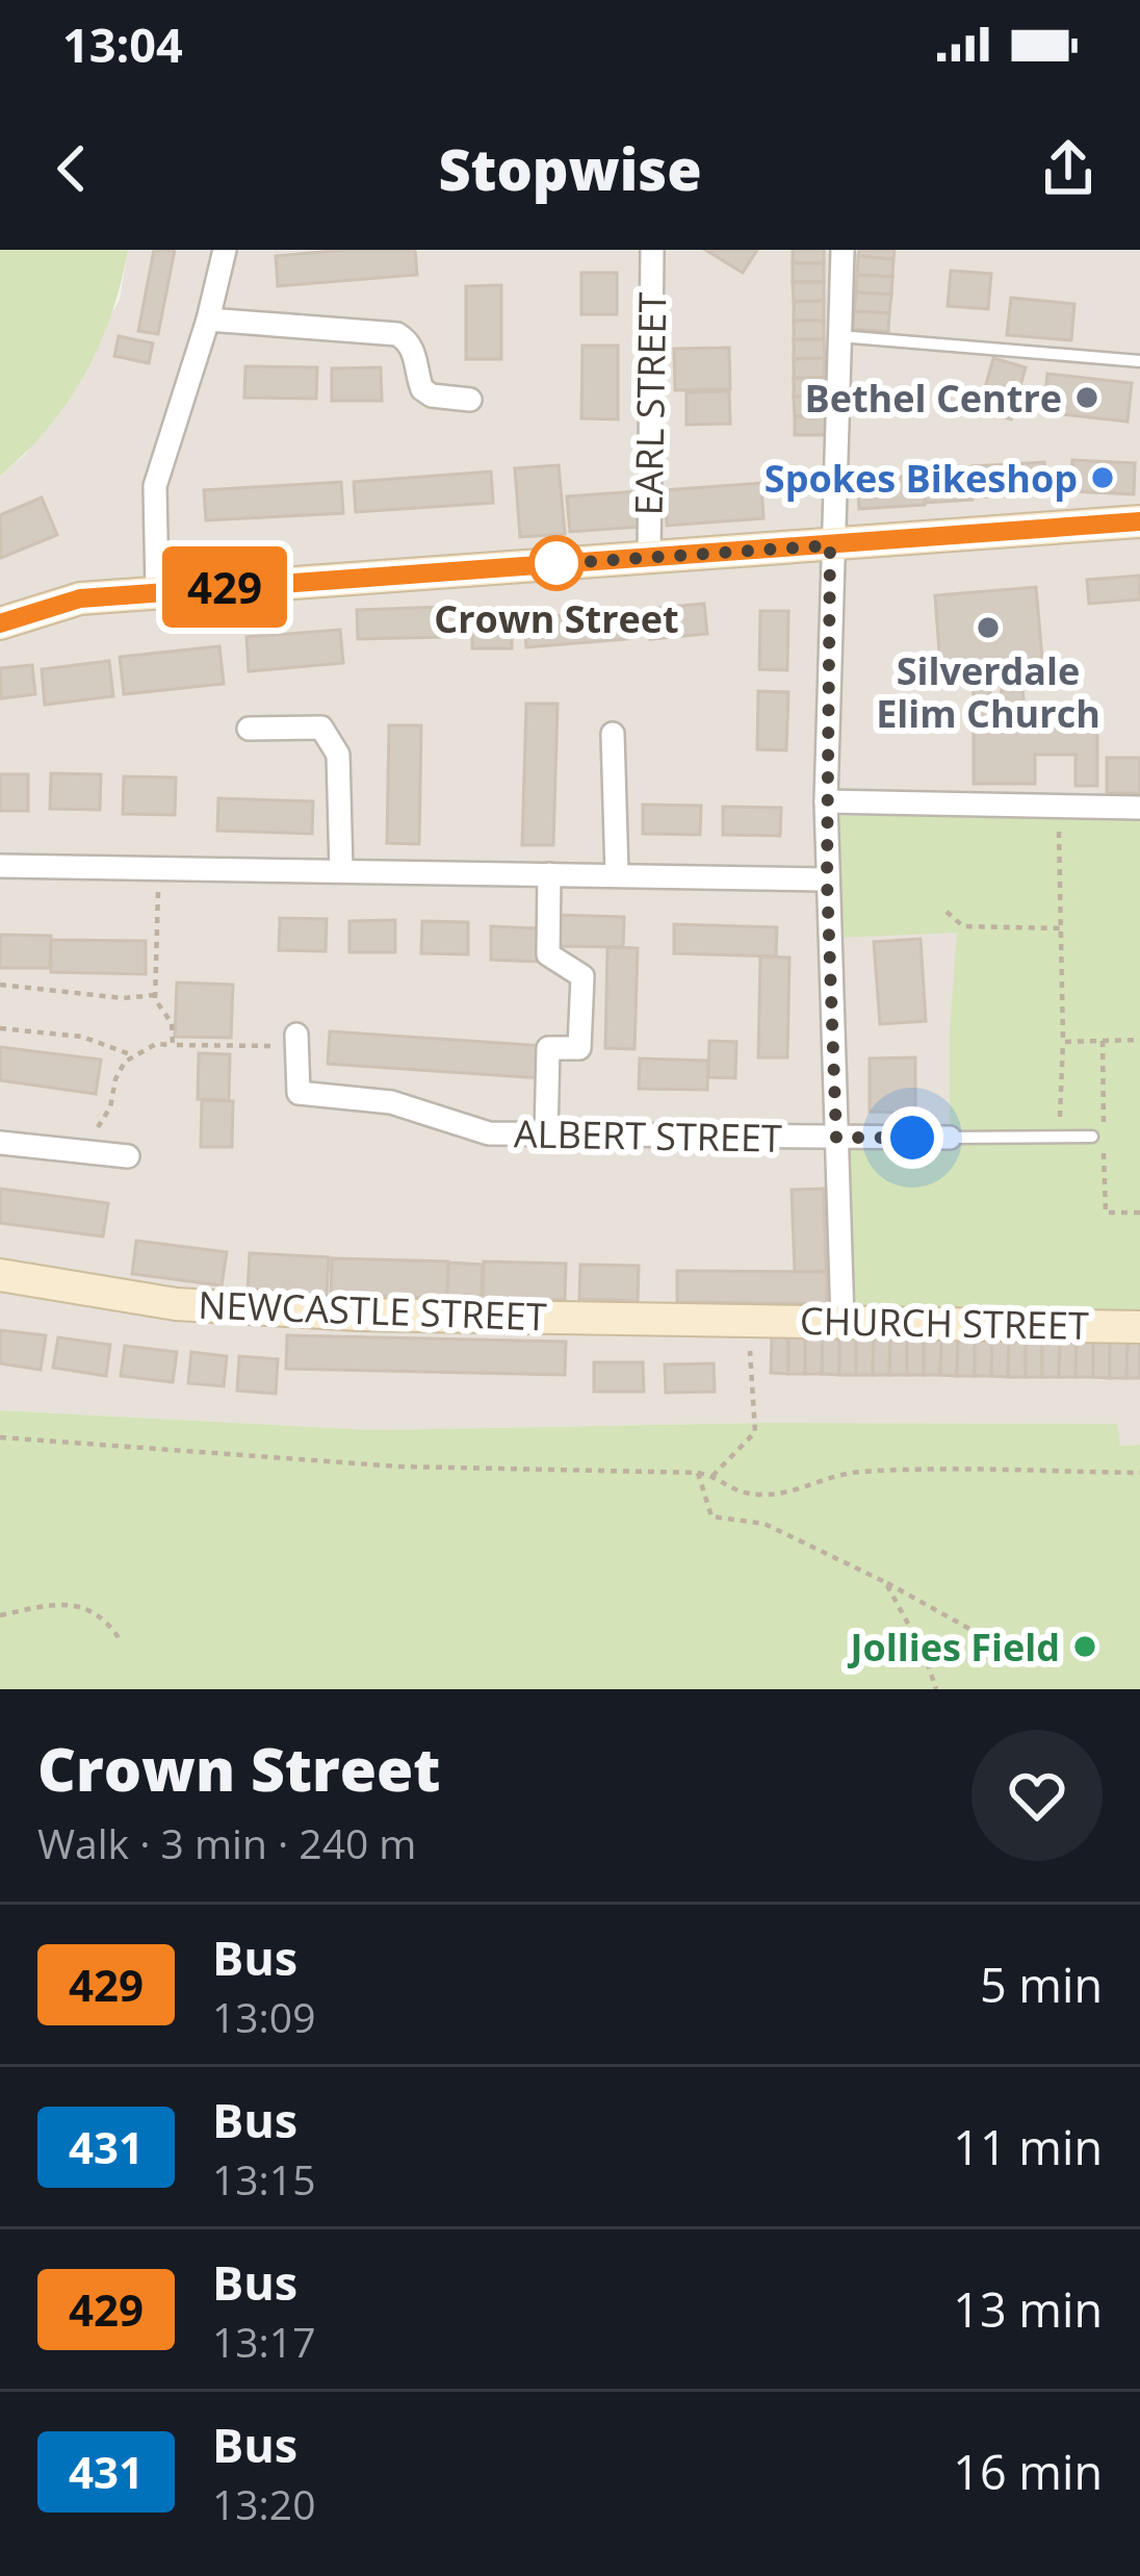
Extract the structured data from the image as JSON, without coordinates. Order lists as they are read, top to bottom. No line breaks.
{"streets":{"street":["EARL STREET","ALBERT STREET","NEWCASTLE STREET","CHURCH STREET"]},"crossings":[["NEWCASTLE STREET","CHURCH STREET"]],"places":["Bethel Centre","Spokes Bikeshop","Crown Street","Silverdale Elim Church","Jollies Field"],"lines":["bus line 429"],"page":{"status":"13:04","header":"Stopwise","on_map":"429","heading":["Crown Street","Walk · 3 min · 240 m"],"list":[{"mark":"429","name":"Bus","note":"13:09","value":"5 min"},{"mark":"431","name":"Bus","note":"13:15","value":"11 min"},{"mark":"429","name":"Bus","note":"13:17","value":"13 min"},{"mark":"431","name":"Bus","note":"13:20","value":"16 min"}]}}
